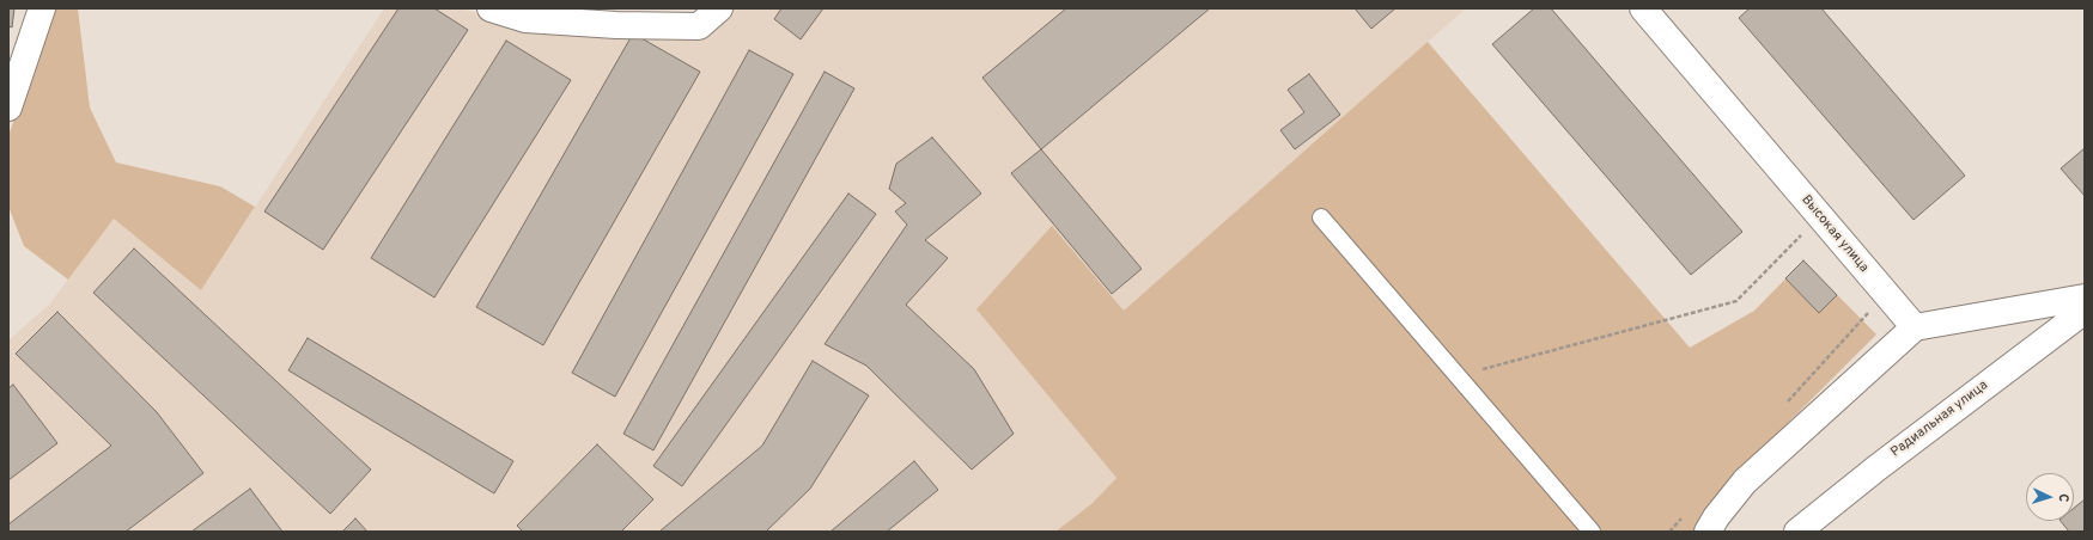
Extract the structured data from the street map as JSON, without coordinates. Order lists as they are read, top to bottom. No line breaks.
{"streets":{"street":["Высокая улица","Радиальная улица"]},"north":"right"}
